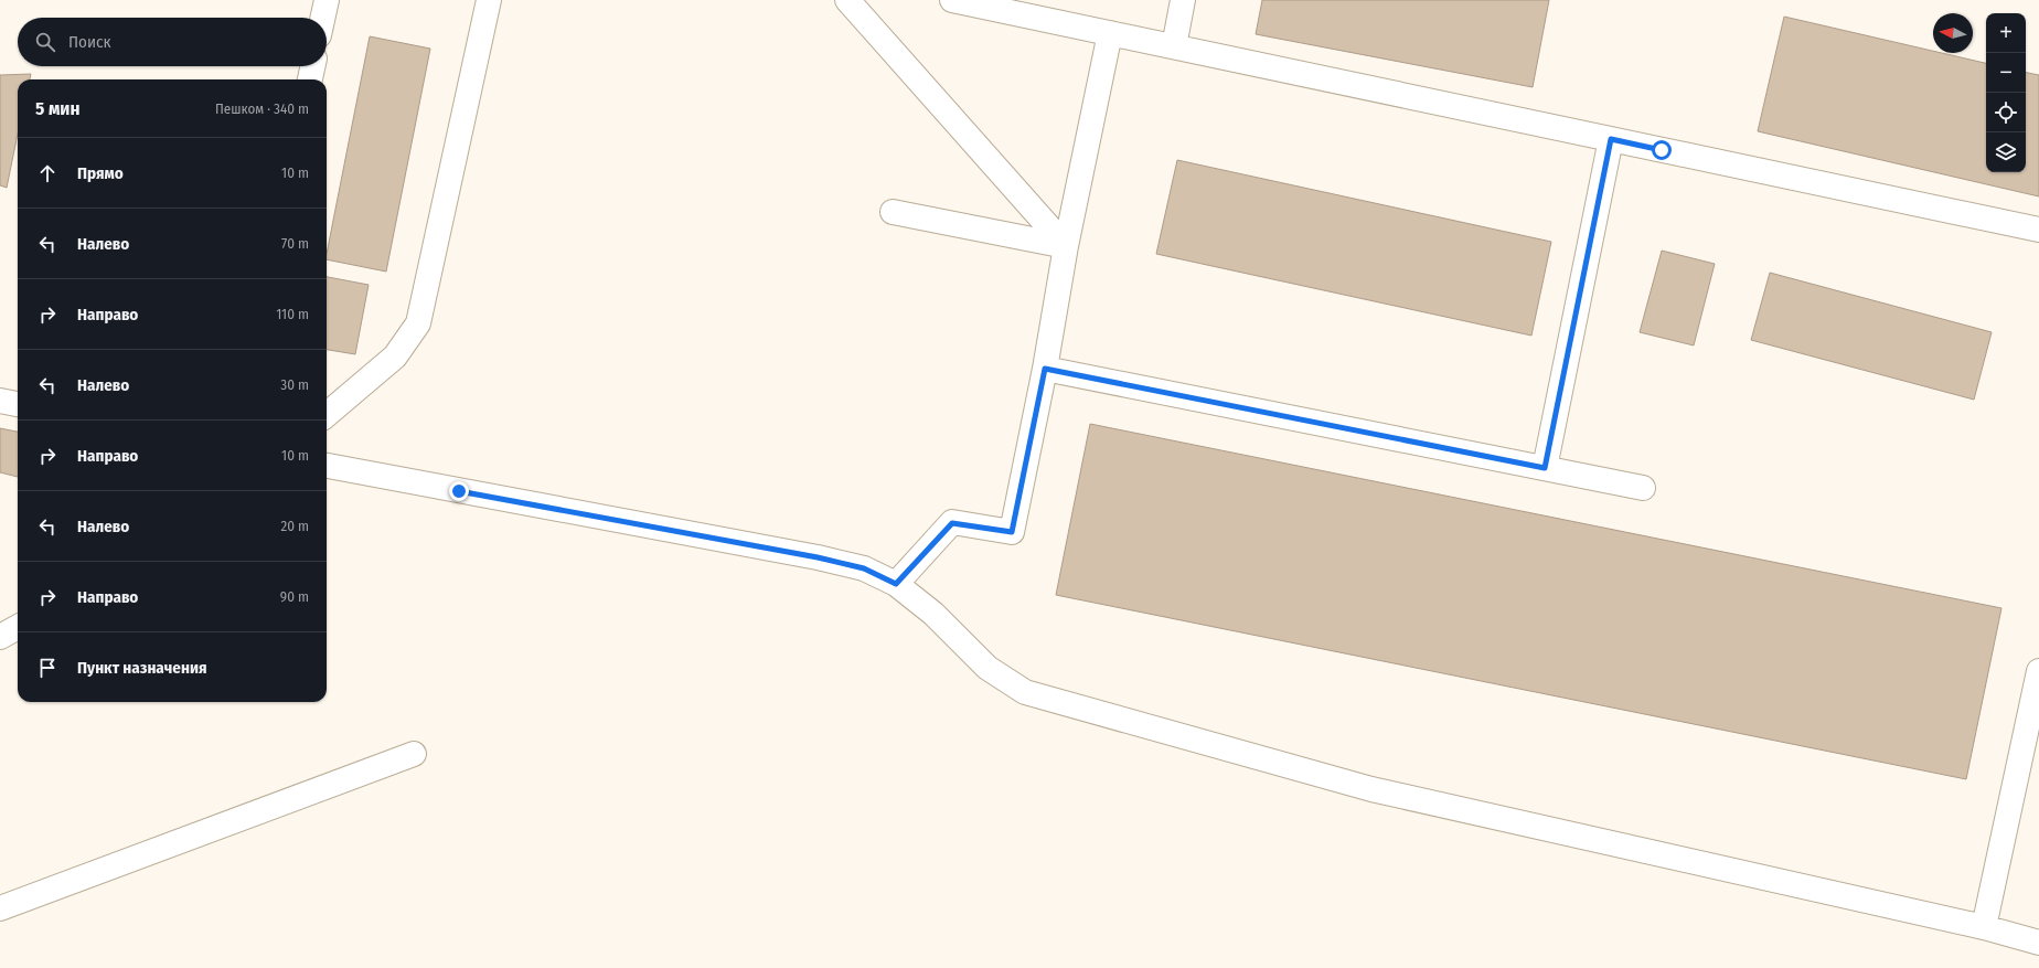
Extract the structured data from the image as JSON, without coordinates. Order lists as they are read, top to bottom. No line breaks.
{"north":"left","page":{"map_buttons":["+","−"],"search":"Поиск","heading":["5 мин","Пешком · 340 m"],"list":[["Прямо","10 m"],["Налево","70 m"],["Направо","110 m"],["Налево","30 m"],["Направо","10 m"],["Налево","20 m"],["Направо","90 m"],"Пункт назначения"]}}
